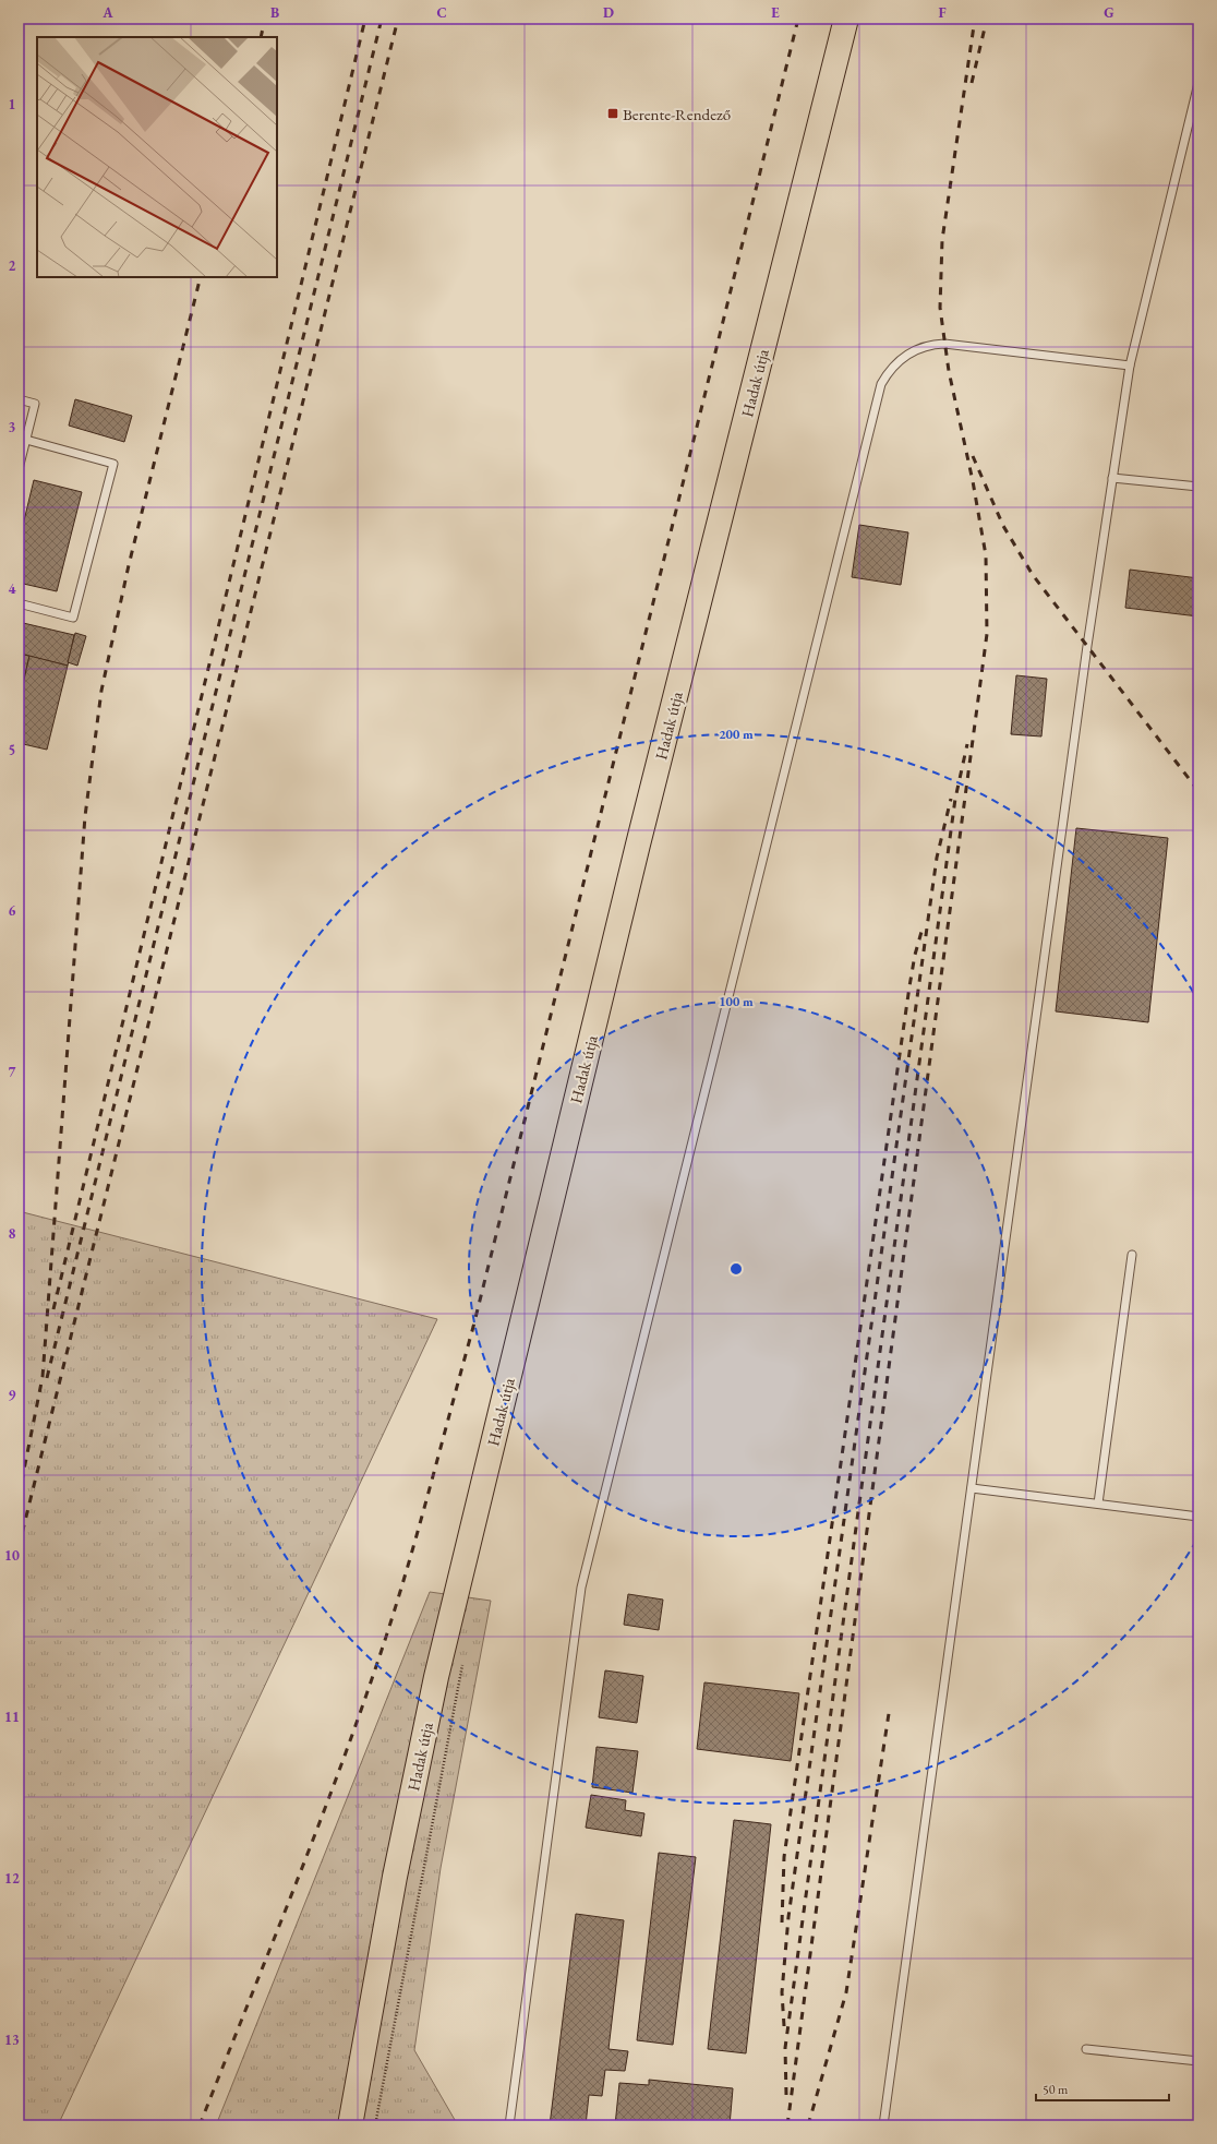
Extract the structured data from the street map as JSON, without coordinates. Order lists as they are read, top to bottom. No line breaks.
{"streets":{"main road":["Hadak útja"]},"places":{"transit":["Berente-Rendező"]},"scale_bar":"50 m","grid":{"columns":["A","B","C","D","E","F","G"],"rows":["1","2","3","4","5","6","7","8","9","10","11","12","13"]},"rings":["200 m","100 m"]}
